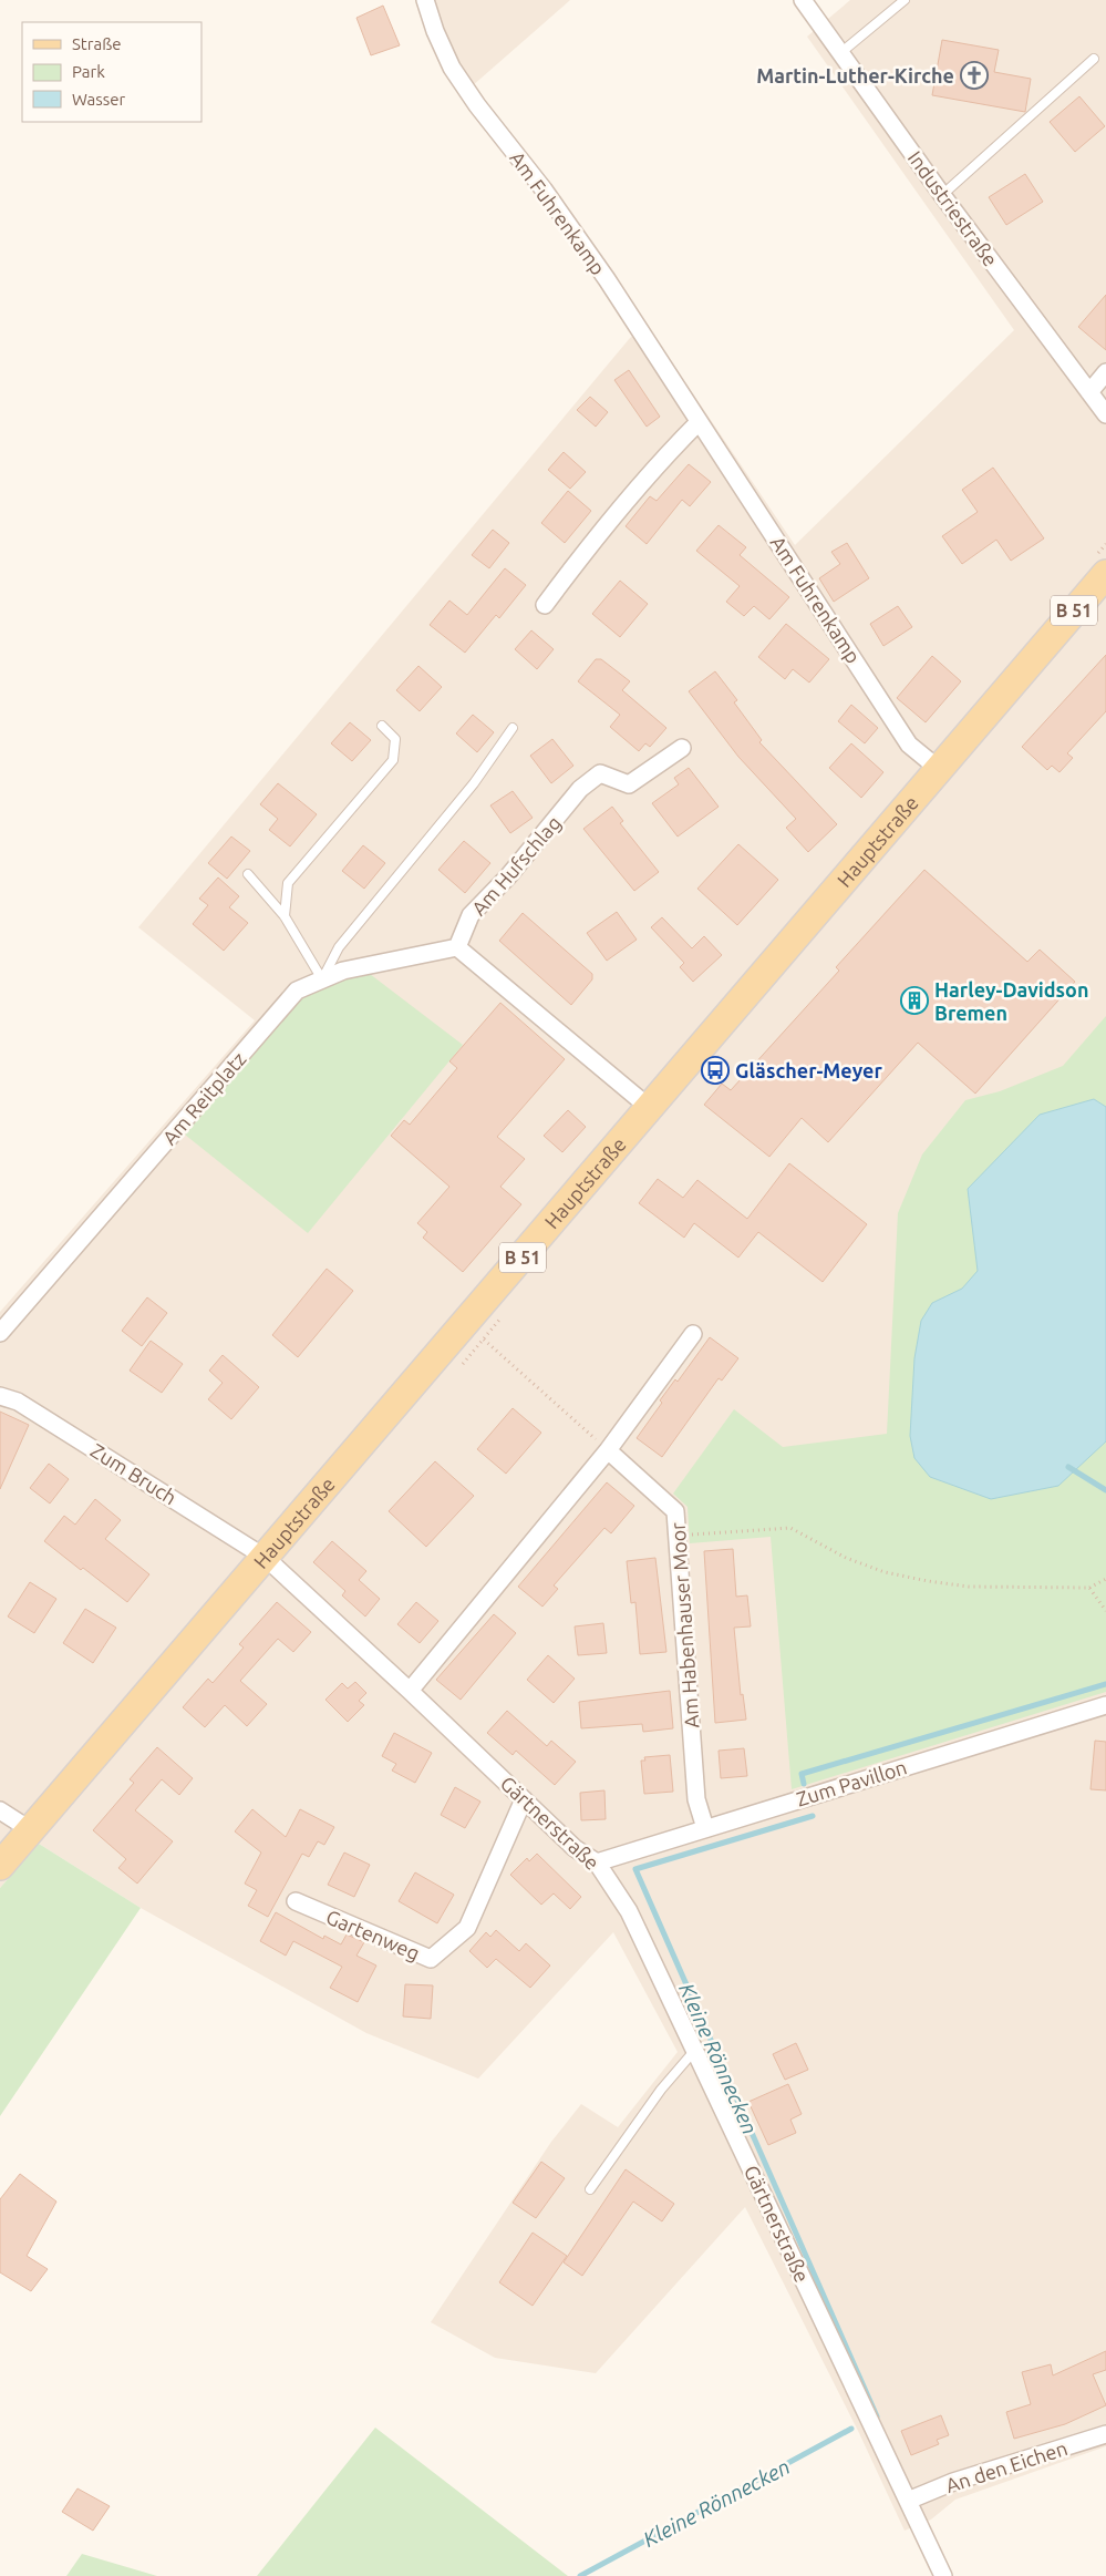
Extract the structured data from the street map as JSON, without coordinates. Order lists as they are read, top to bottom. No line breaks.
{"streets":{"main road":["B 51","Hauptstraße"],"street":["Industriestraße","Am Fuhrenkamp","Am Hufschlag","Am Reitplatz","Zum Bruch","Am Habenhauser Moor","Zum Pavillon","Gärtnerstraße","Gartenweg","An den Eichen"]},"crossings":[["Am Fuhrenkamp","Hauptstraße"],["Hauptstraße","Zum Bruch"],["Hauptstraße","Gärtnerstraße"],["Am Hufschlag","Am Reitplatz"],["Zum Bruch","Gärtnerstraße"],["Am Habenhauser Moor","Zum Pavillon"],["Zum Pavillon","Gärtnerstraße"],["Gärtnerstraße","Gartenweg"],["Gärtnerstraße","An den Eichen"]],"water":["Kleine Rönnecken"],"places":{"church":["Martin-Luther-Kirche"],"building":["Harley-Davidson Bremen"],"bus stop":["Gläscher-Meyer"]},"legend":["Straße","Park","Wasser"]}
